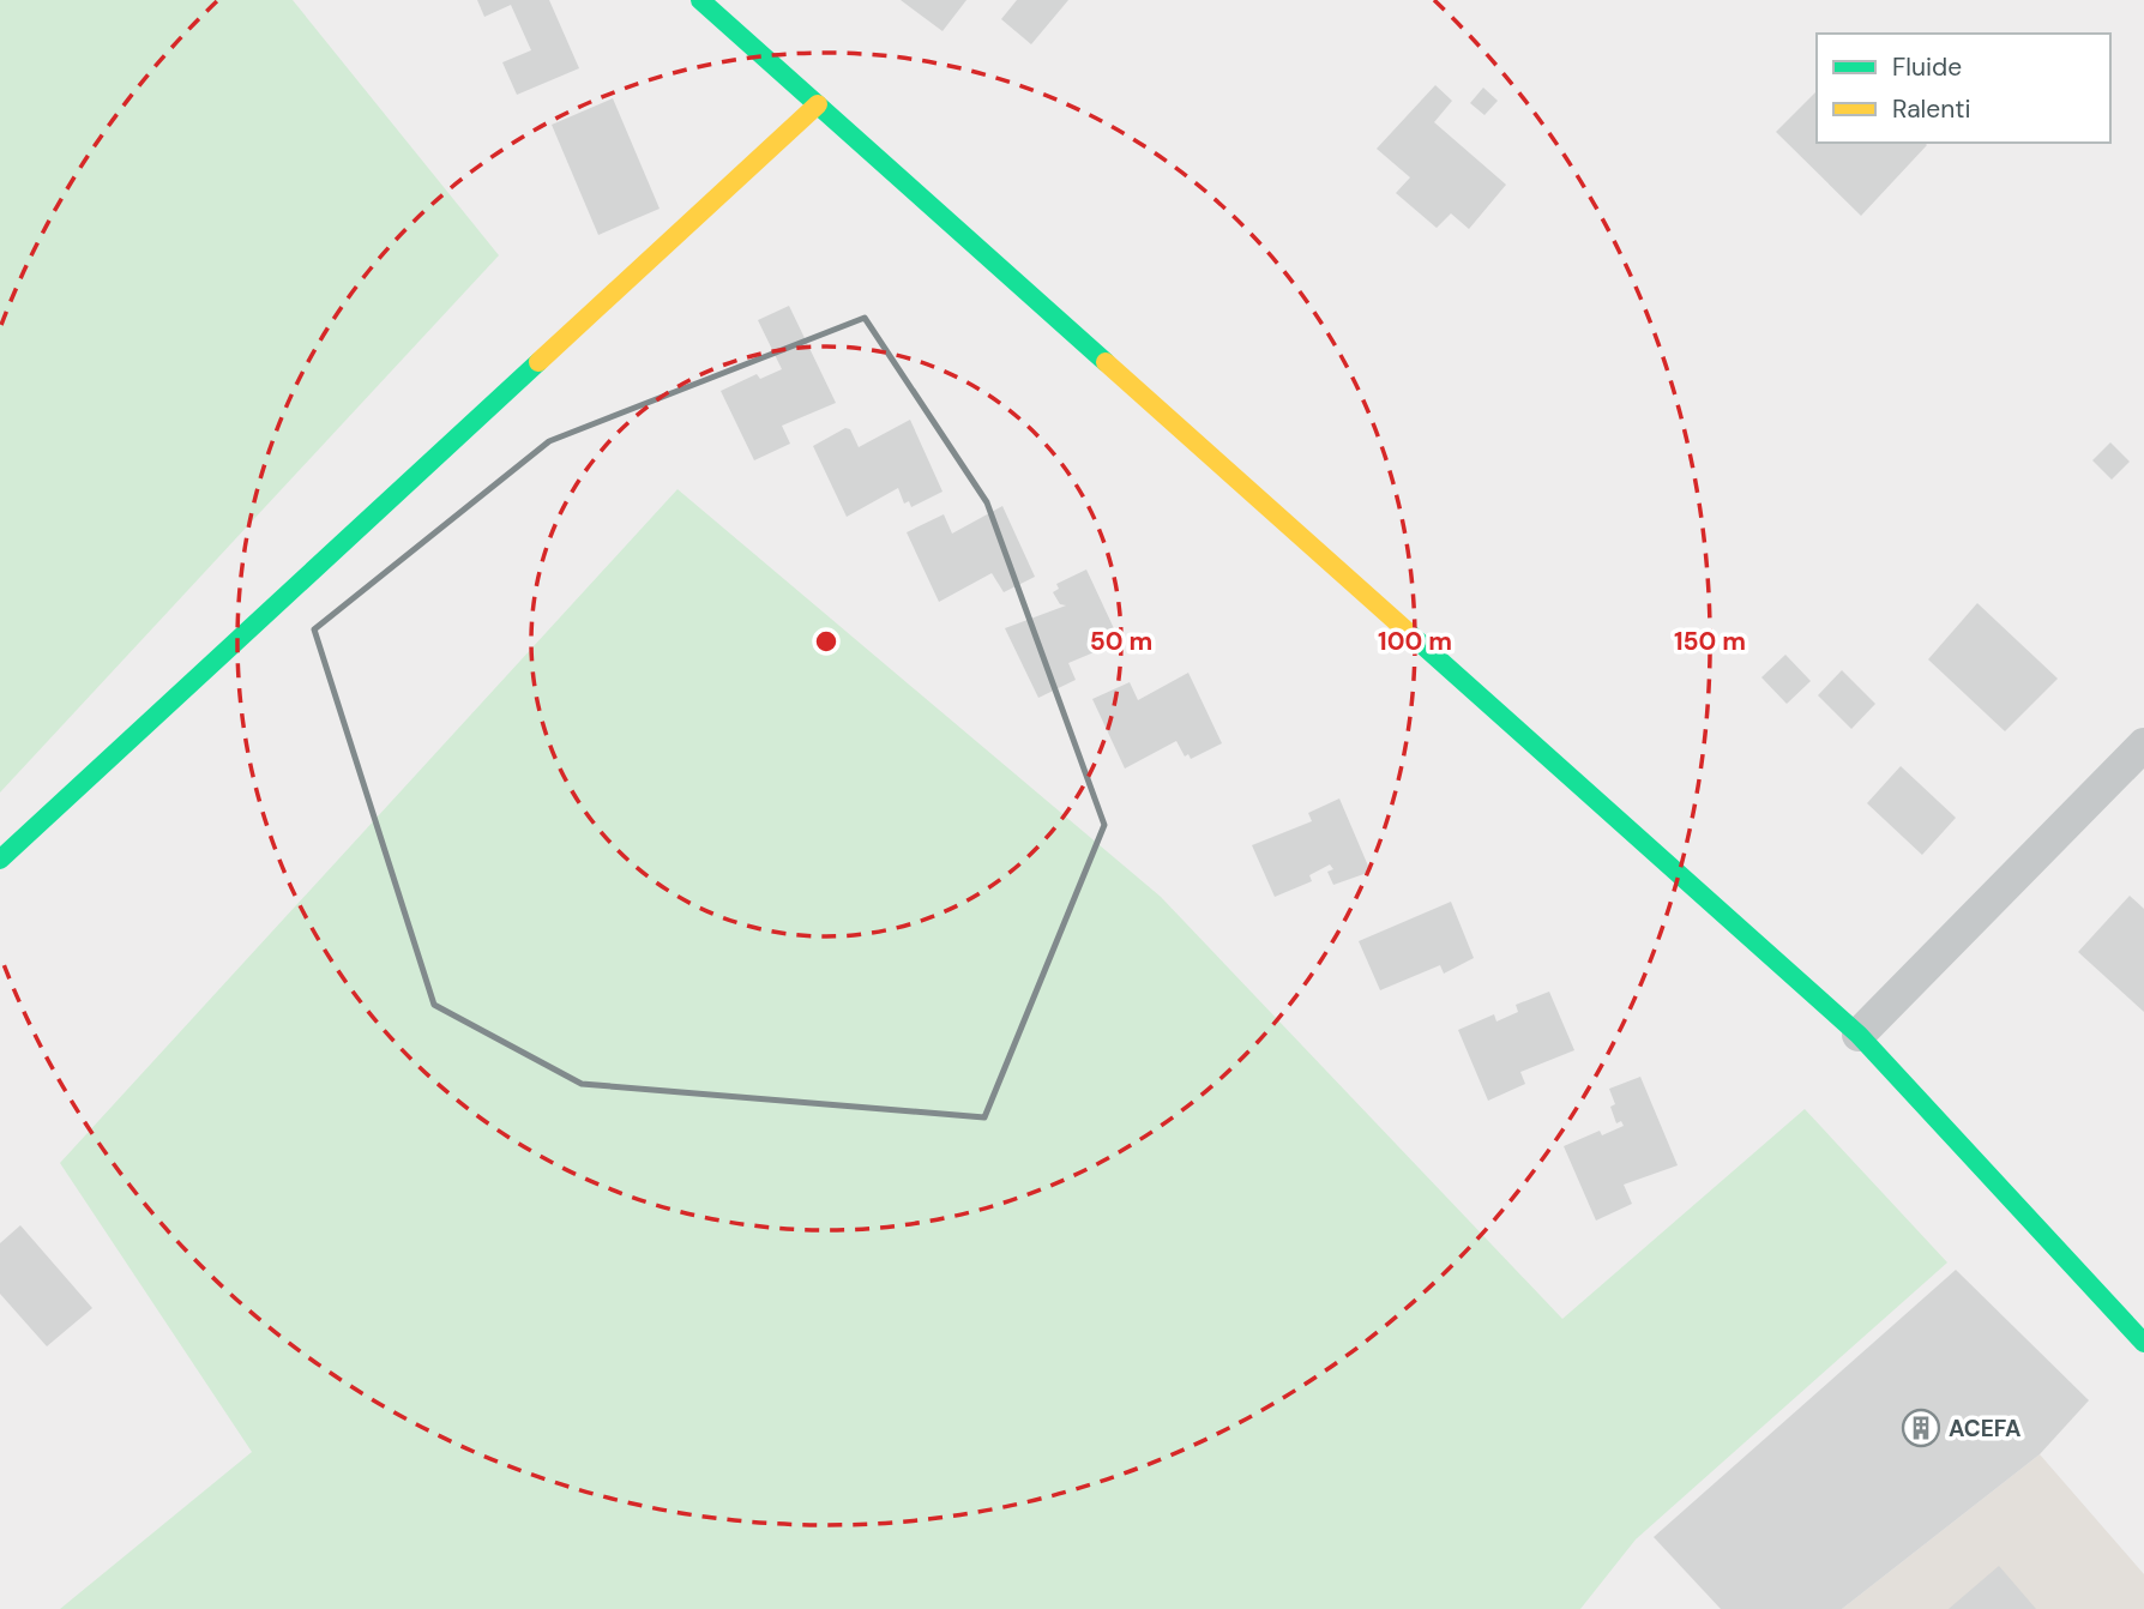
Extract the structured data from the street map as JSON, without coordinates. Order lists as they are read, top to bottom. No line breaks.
{"places":{"building":["ACEFA"]},"legend":["Fluide","Ralenti"],"rings":["50 m","100 m","150 m"]}
